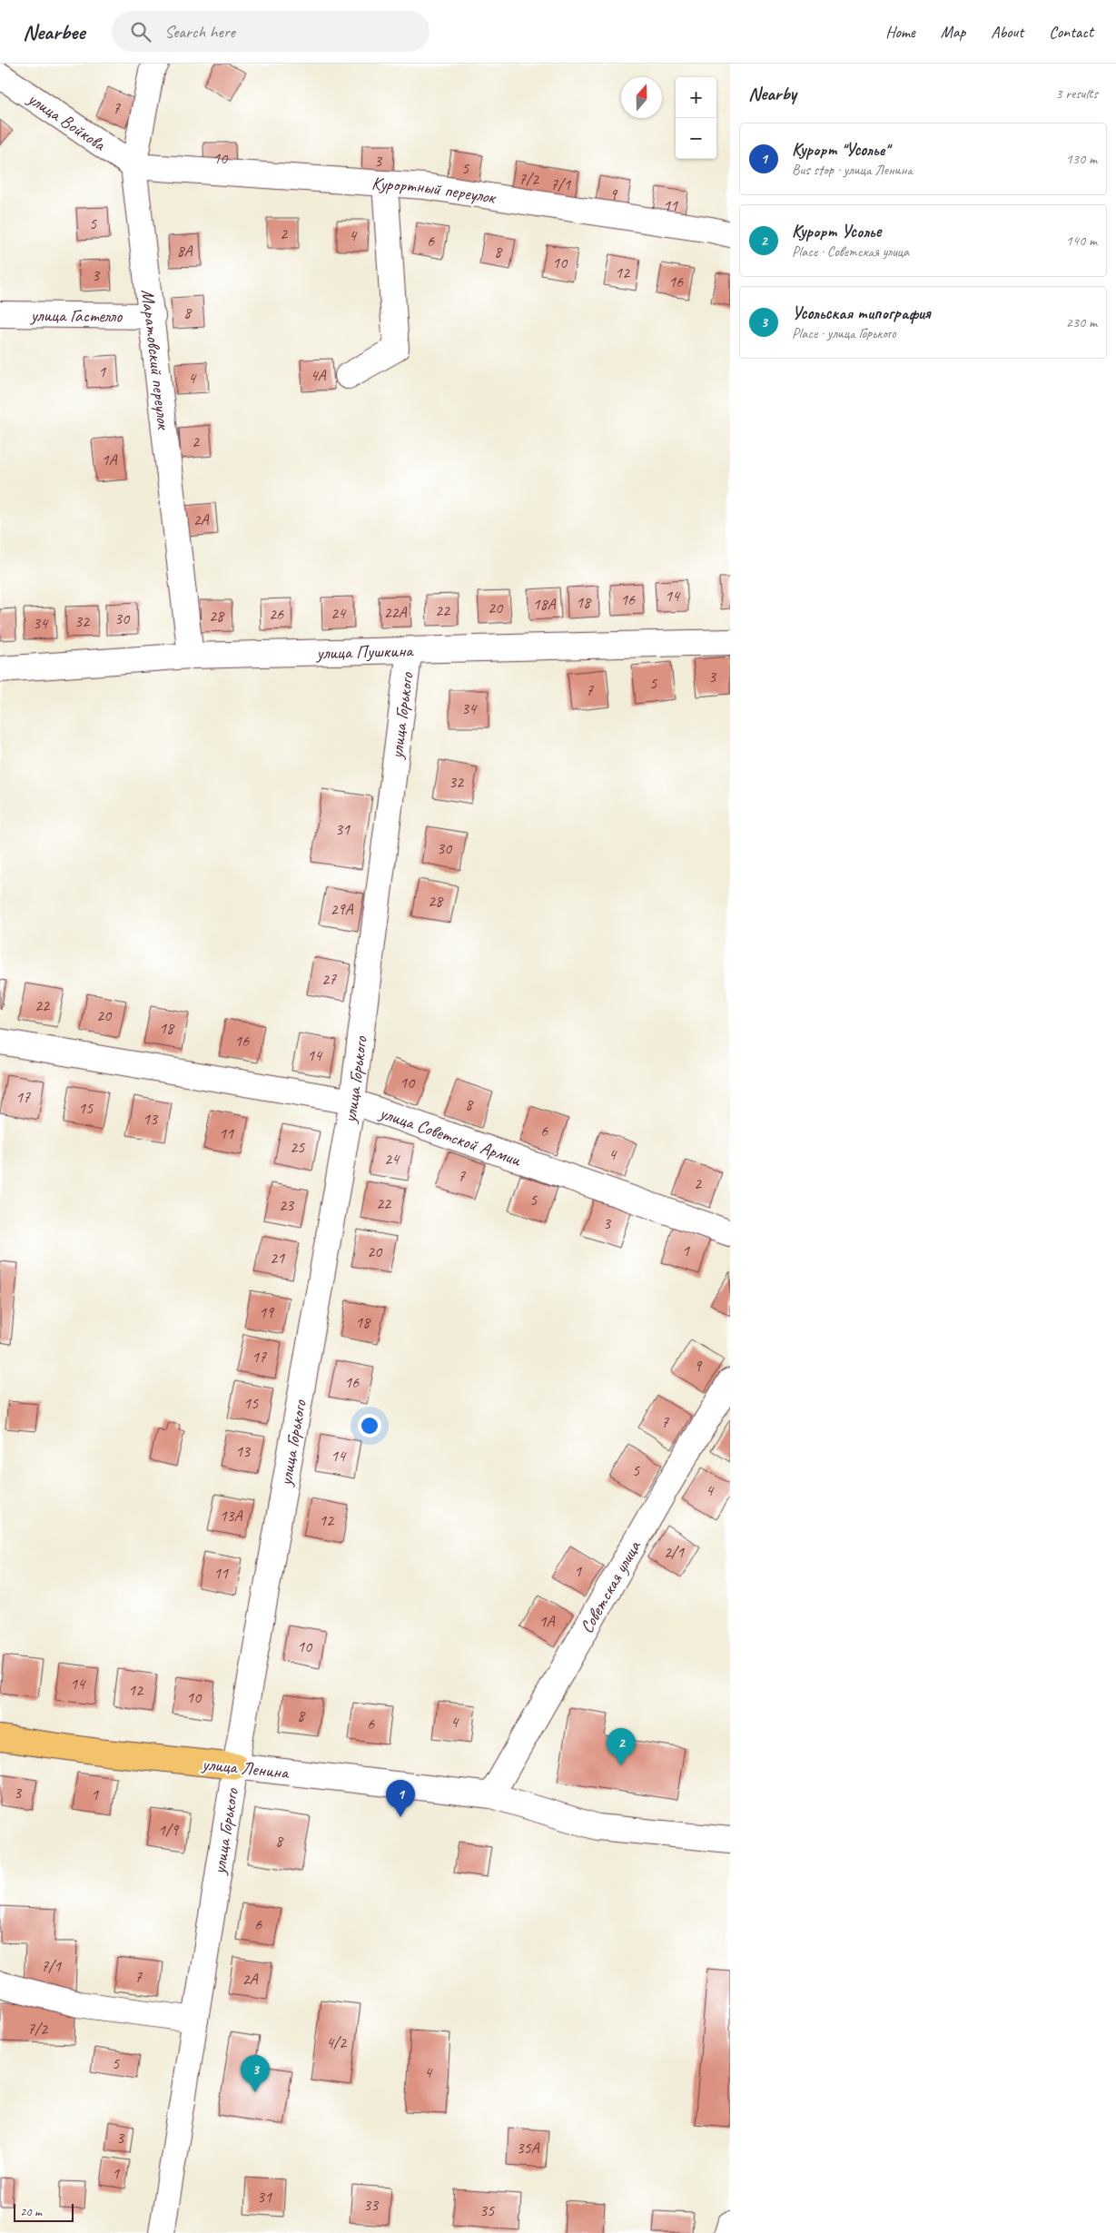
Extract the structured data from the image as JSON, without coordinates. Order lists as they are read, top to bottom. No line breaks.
{"streets":{"main road":["улица Ленина"],"street":["улица Войкова","Курортный переулок","улица Гастелло","Маратовский переулок","улица Пушкина","улица Горького","улица Советской Армии","Советская улица"]},"crossings":[["улица Войкова","Курортный переулок"],["улица Войкова","Маратовский переулок"],["Курортный переулок","Маратовский переулок"],["улица Гастелло","Маратовский переулок"],["Маратовский переулок","улица Пушкина"],["улица Пушкина","улица Горького"],["улица Горького","улица Советской Армии"],["улица Горького","улица Ленина"],["Советская улица","улица Ленина"]],"house_numbers":["7","10","3","5","7/2","7/1","9","11","5","2","4","6","8А","8","10","12","3","16","8","1","4А","4","2","1А","2А","14","16","18","18А","20","22","22А","24","26","28","30","32","34","3","5","7","34","32","31","30","28","29А","27","22","20","18","16","14","10","17","8","15","13","6","11","25","4","24","7","2","5","22","23","3","1","20","21","19","18","17","9","16","15","7","13","14","5","4","13А","12","2/1","1","11","1А","10","14","12","10","8","4","6","3","1","1/9","8","6","7/1","7","2А","7/2","4/2","5","4","3","35А","1","31","33","35"],"scale_bar":"20 m","north":"top","page":{"header":"Nearbee","search":"Search here","nav":["Home","Map","About","Contact"],"heading":["Nearby","3 results"],"map_buttons":["+","−"],"list":[{"mark":"1","name":"Курорт \"Усолье\"","note":"Bus stop · улица Ленина","value":"130 m"},{"mark":"2","name":"Курорт Усолье","note":"Place · Советская улица","value":"140 m"},{"mark":"3","name":"Усольская типография","note":"Place · улица Горького","value":"230 m"}],"pins":["2","1","3"],"scale":"20 m"}}
